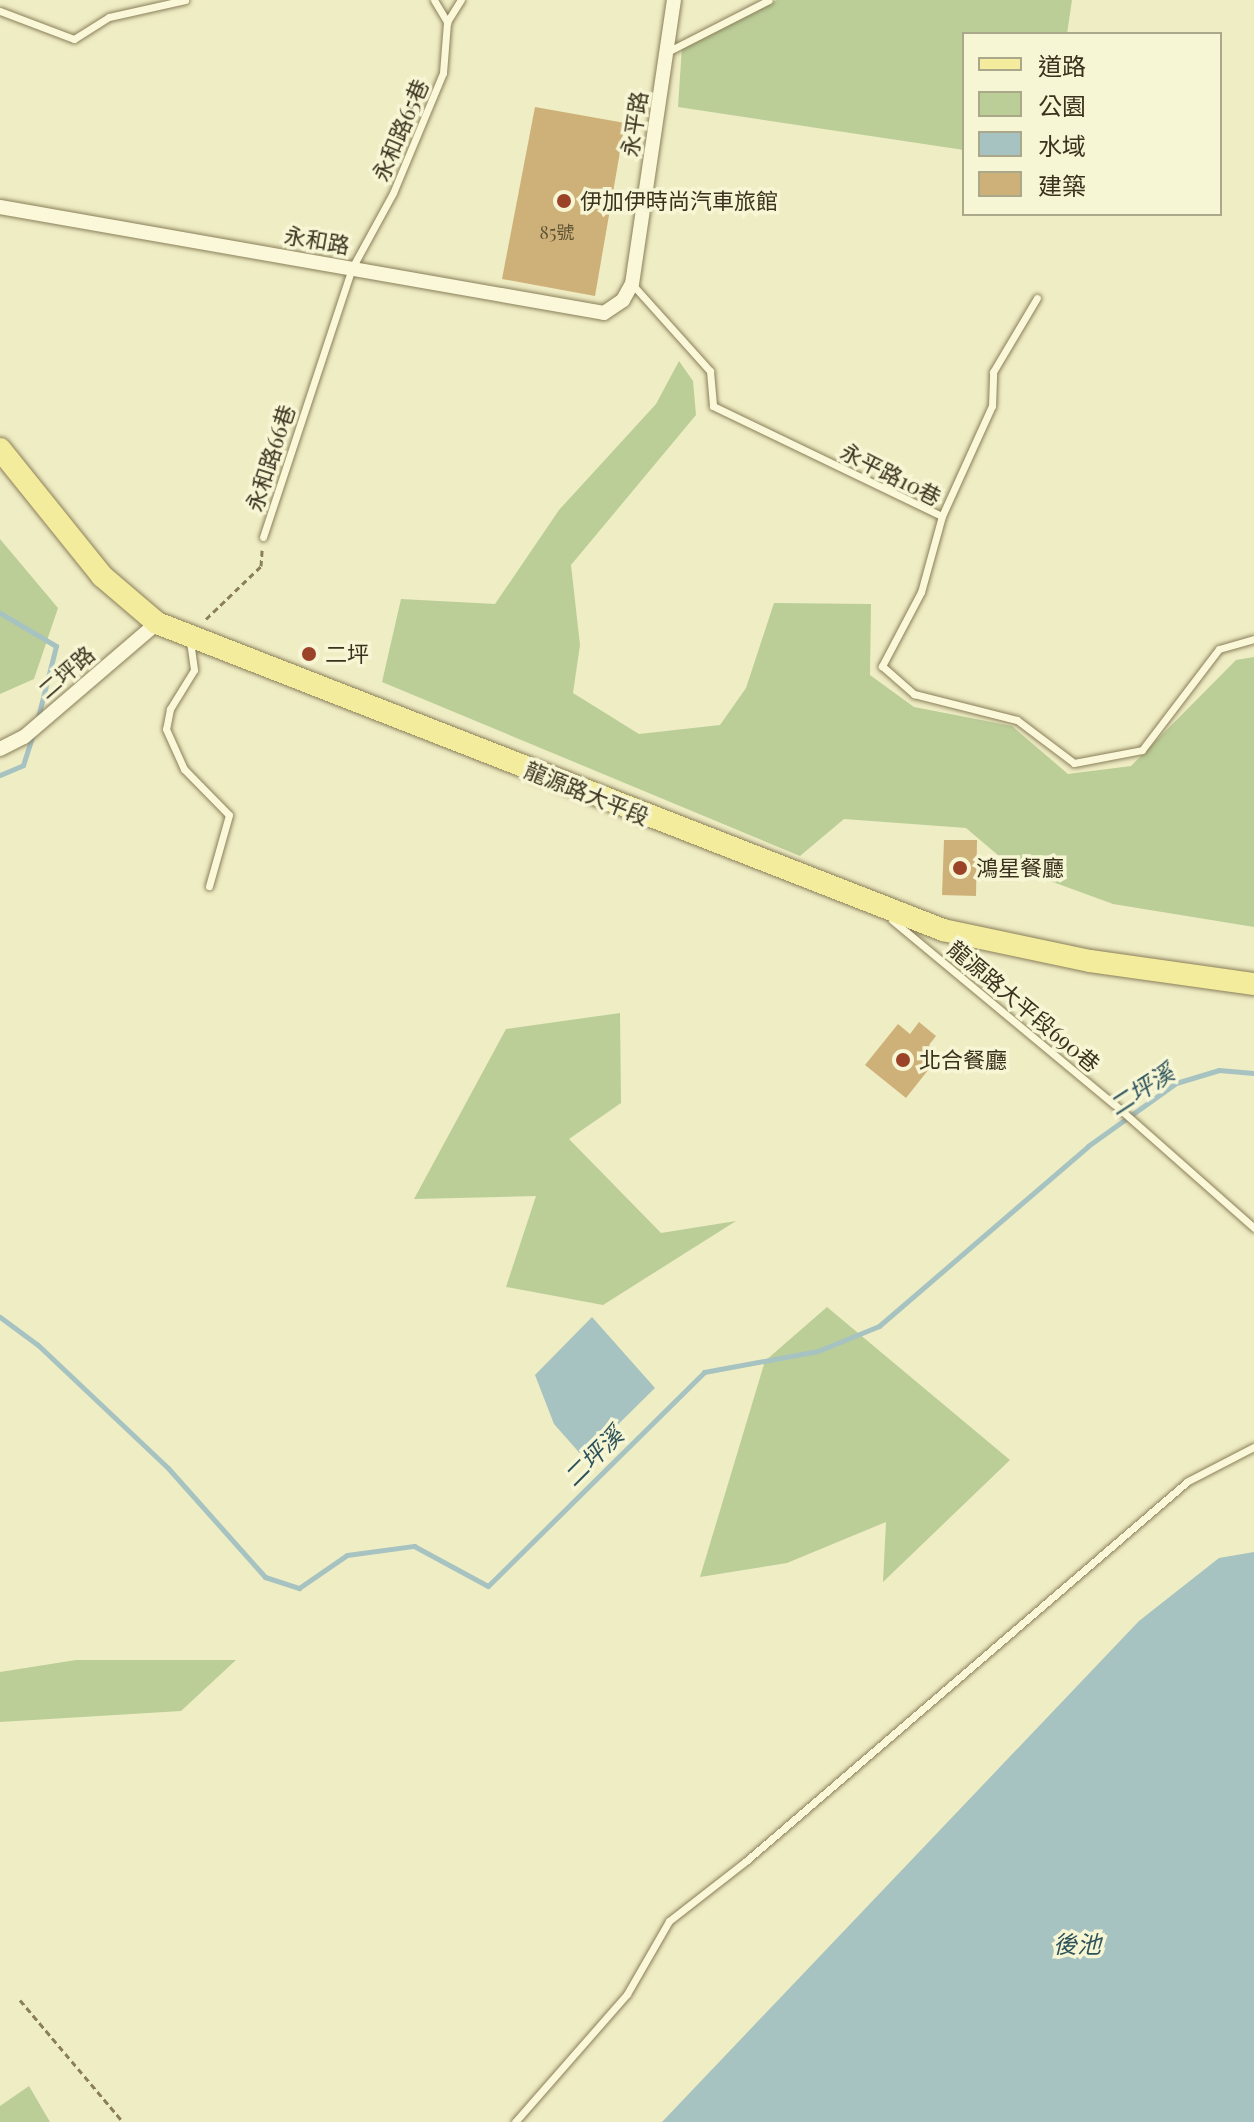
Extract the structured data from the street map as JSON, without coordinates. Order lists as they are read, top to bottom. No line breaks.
{"streets":{"main road":["龍源路大平段"],"street":["永平路","永和路","二坪路"],"lane":["永和路65巷","永和路66巷","永平路10巷","龍源路大平段690巷"]},"crossings":[["永平路","永和路"],["永平路","永平路10巷"],["永和路65巷","永和路"],["永和路65巷","永和路66巷"],["永和路","永和路66巷"],["永和路66巷","龍源路大平段"],["二坪路","龍源路大平段"],["龍源路大平段","龍源路大平段690巷"]],"water":["二坪溪","後池"],"places":["伊加伊時尚汽車旅館","二坪","鴻星餐廳","北合餐廳"],"house_numbers":["85號"],"legend":["道路","公園","水域","建築"]}
